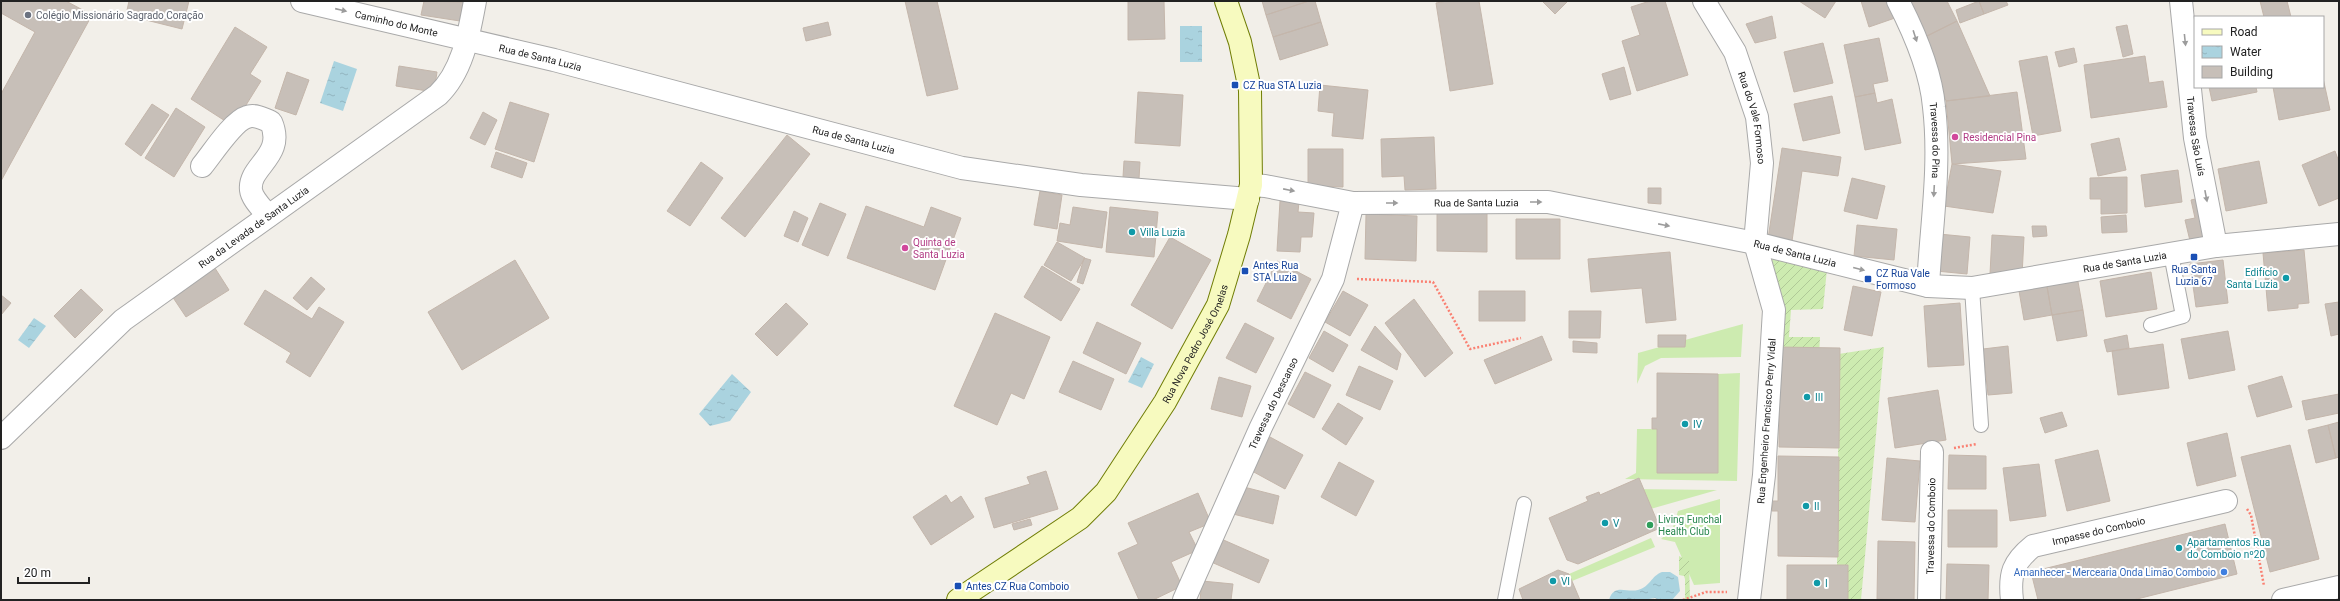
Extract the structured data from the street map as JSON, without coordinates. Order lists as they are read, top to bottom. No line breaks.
{"streets":{"street":["Caminho do Monte","Rua de Santa Luzia","Rua do Vale Formoso","Travessa São Luís","Travessa do Pina","Rua da Levada de Santa Luzia","Rua Nova Pedro José Ornelas","Travessa do Descanso","Rua Engenheiro Francisco Perry Vidal","Travessa do Comboio","Impasse do Comboio"]},"crossings":[["Caminho do Monte","Rua de Santa Luzia"],["Caminho do Monte","Rua da Levada de Santa Luzia"],["Rua de Santa Luzia","Rua do Vale Formoso"],["Rua de Santa Luzia","Travessa São Luís"],["Rua de Santa Luzia","Travessa do Pina"],["Rua de Santa Luzia","Rua da Levada de Santa Luzia"],["Rua de Santa Luzia","Rua Nova Pedro José Ornelas"],["Rua de Santa Luzia","Travessa do Descanso"],["Rua de Santa Luzia","Rua Engenheiro Francisco Perry Vidal"],["Rua do Vale Formoso","Rua Engenheiro Francisco Perry Vidal"]],"one_way":["Caminho do Monte","Rua de Santa Luzia","Travessa São Luís","Travessa do Pina"],"places":{"other":["Colégio Missionário Sagrado Coração","Residencial Pina","Villa Luzia","Quinta de Santa Luzia","Edifício Santa Luzia","III","IV","II","V","Living Funchal Health Club","Apartamentos Rua do Comboio nº20","Amanhecer - Mercearia Onda Limão Comboio","VI","I"],"transit":["CZ Rua STA Luzia","Rua Santa Luzia 67","Antes Rua STA Luzia","CZ Rua Vale Formoso","Antes CZ Rua Comboio"]},"legend":["Road","Water","Building"],"scale_bar":"20 m"}
